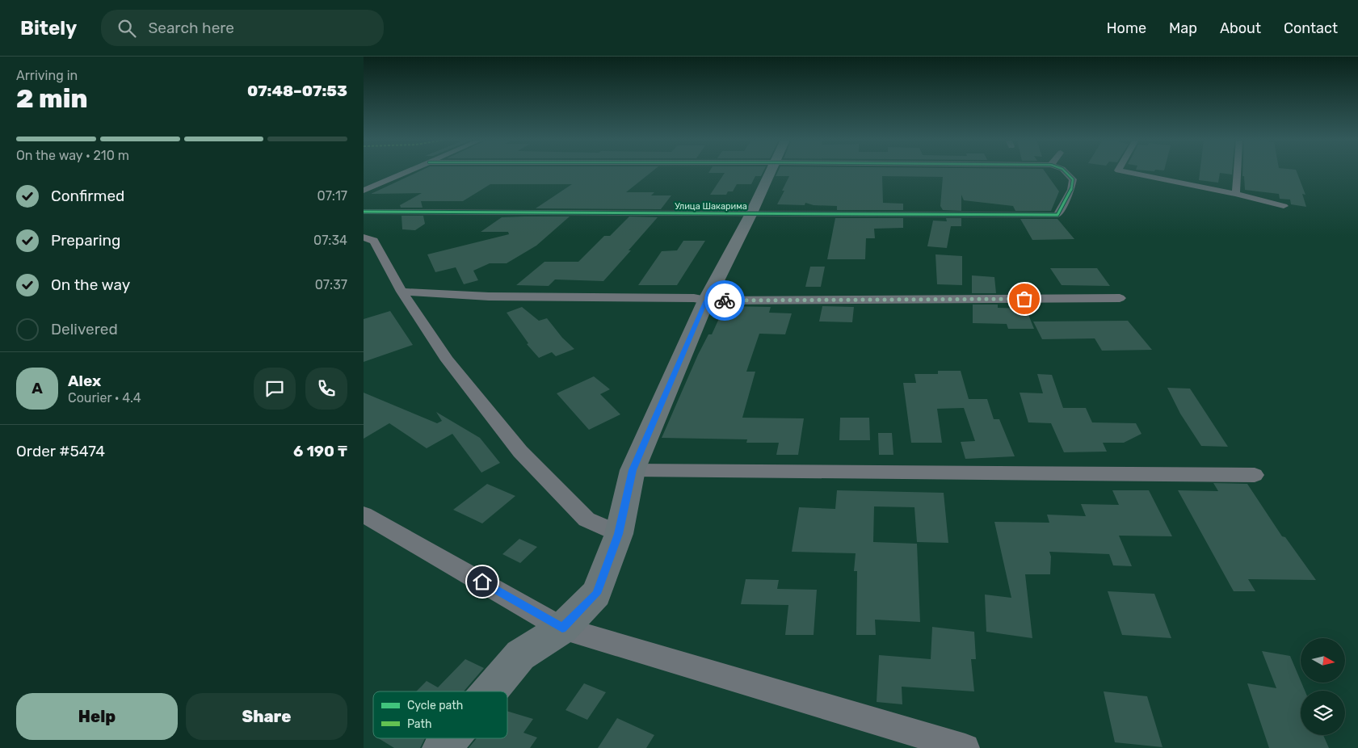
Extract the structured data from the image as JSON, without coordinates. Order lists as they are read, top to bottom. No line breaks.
{"streets":{"street":["Улица Шакарима"]},"legend":["Cycle path","Path"],"north":"right","page":{"header":"Bitely","search":"Search here","nav":["Home","Map","About","Contact"],"heading":["2 min","Arriving in","07:48–07:53"],"panel":["Alex","Courier · 4.4","Order #5474","6 190 ₸"],"bar":"On the way · 210 m","list":[["Confirmed","07:17"],["Preparing","07:34"],["On the way","07:37"],"Delivered"],"round":"A","buttons":["Help","Share"]}}
